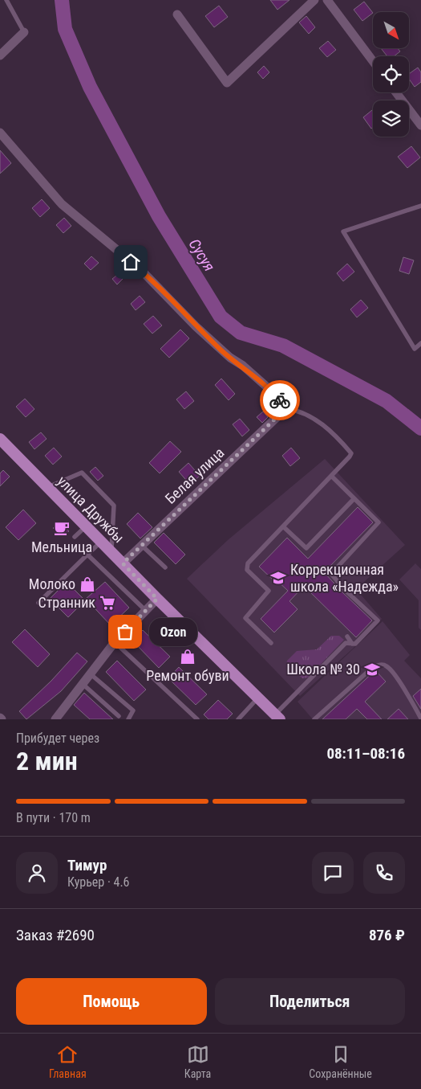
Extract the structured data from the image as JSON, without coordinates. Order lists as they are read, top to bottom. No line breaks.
{"streets":{"main road":["улица Дружбы"],"street":["Белая улица"]},"crossings":[["Белая улица","улица Дружбы"]],"water":["Сусуя"],"places":{"cafe":["Мельница"],"school or university":["Коррекционная школа «Надежда»","Школа № 30"],"shop":["Молоко","Ремонт обуви"],"supermarket":["Странник"],"other":["Ozon"]},"north":"bottom right","page":{"bubble":"Ozon","heading":["2 мин","Прибудет через","08:11–08:16"],"panel":["Тимур","Курьер · 4.6","Заказ #2690","876 ₽"],"bar":"В пути · 170 m","buttons":["Помощь","Поделиться"],"tabs":["Главная","Карта","Сохранённые"]}}
